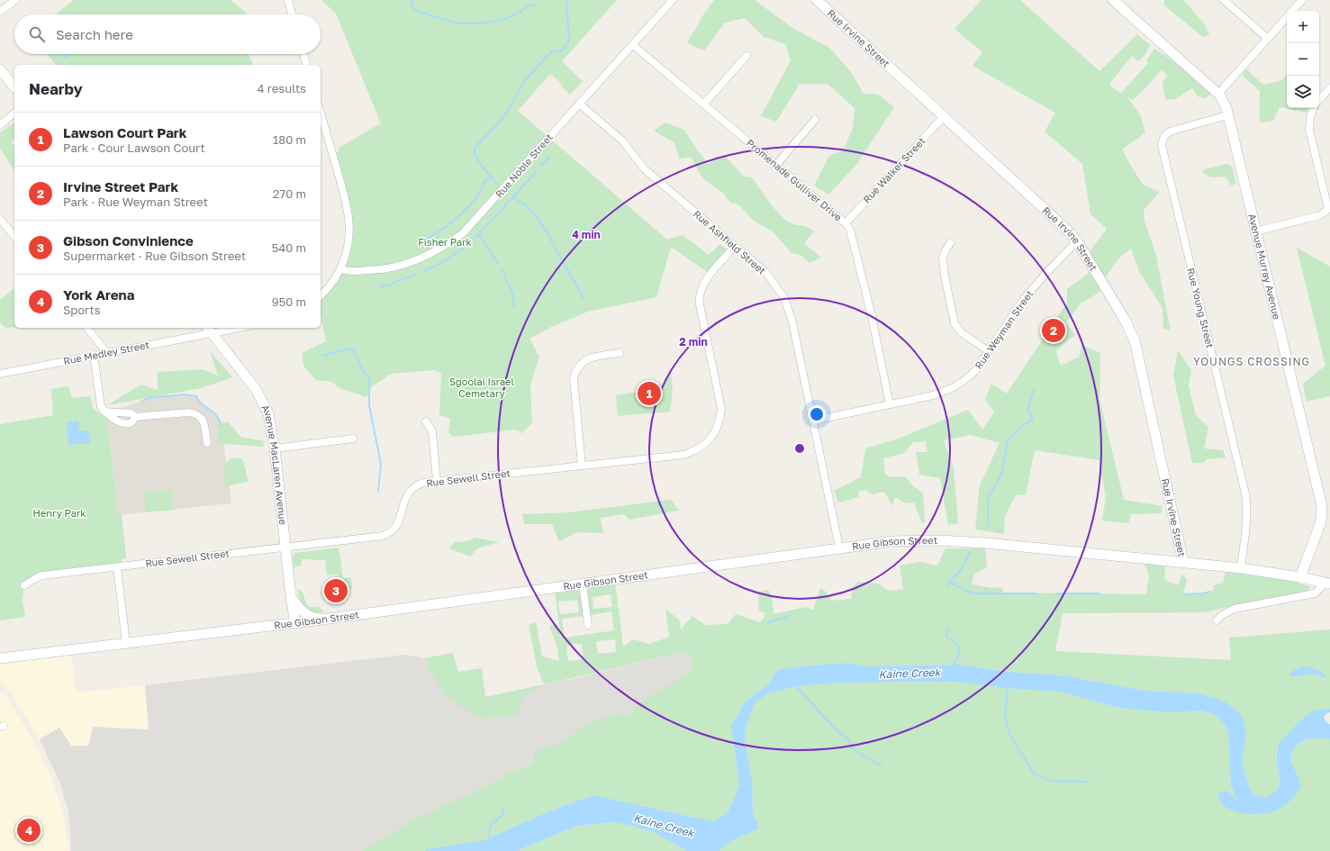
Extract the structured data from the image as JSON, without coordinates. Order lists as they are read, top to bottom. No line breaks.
{"streets":{"street":["Rue Irvine Street","Rue Noble Street","Rue Walker Street","Promenade Gulliver Drive","Rue Ashfield Street","Avenue Murray Avenue","Rue Young Street","Rue Weyman Street","Rue Medley Street","Avenue MacLaren Avenue","Rue Sewell Street","Rue Gibson Street"]},"crossings":[["Rue Irvine Street","Rue Walker Street"],["Rue Irvine Street","Rue Weyman Street"],["Rue Irvine Street","Rue Gibson Street"],["Rue Noble Street","Promenade Gulliver Drive"],["Rue Noble Street","Rue Ashfield Street"],["Rue Walker Street","Promenade Gulliver Drive"],["Promenade Gulliver Drive","Rue Weyman Street"],["Rue Ashfield Street","Rue Weyman Street"],["Rue Ashfield Street","Rue Sewell Street"],["Rue Ashfield Street","Rue Gibson Street"],["Avenue Murray Avenue","Rue Young Street"],["Avenue Murray Avenue","Rue Gibson Street"],["Rue Young Street","Rue Gibson Street"],["Rue Medley Street","Avenue MacLaren Avenue"],["Avenue MacLaren Avenue","Rue Sewell Street"],["Avenue MacLaren Avenue","Rue Gibson Street"]],"districts":["YOUNGS CROSSING"],"water":["Kaine Creek"],"parks":["Fisher Park","Sgoolai Israel Cemetary","Henry Park"],"page":{"map_buttons":["+","−"],"search":"Search here","heading":["Nearby","4 results"],"list":[{"mark":"1","name":"Lawson Court Park","note":"Park · Cour Lawson Court","value":"180 m"},{"mark":"2","name":"Irvine Street Park","note":"Park · Rue Weyman Street","value":"270 m"},{"mark":"3","name":"Gibson Convinience","note":"Supermarket · Rue Gibson Street","value":"540 m"},{"mark":"4","name":"York Arena","note":"Sports","value":"950 m"}],"pins":["2","1","3","4"]},"rings":["4 min","2 min"]}
